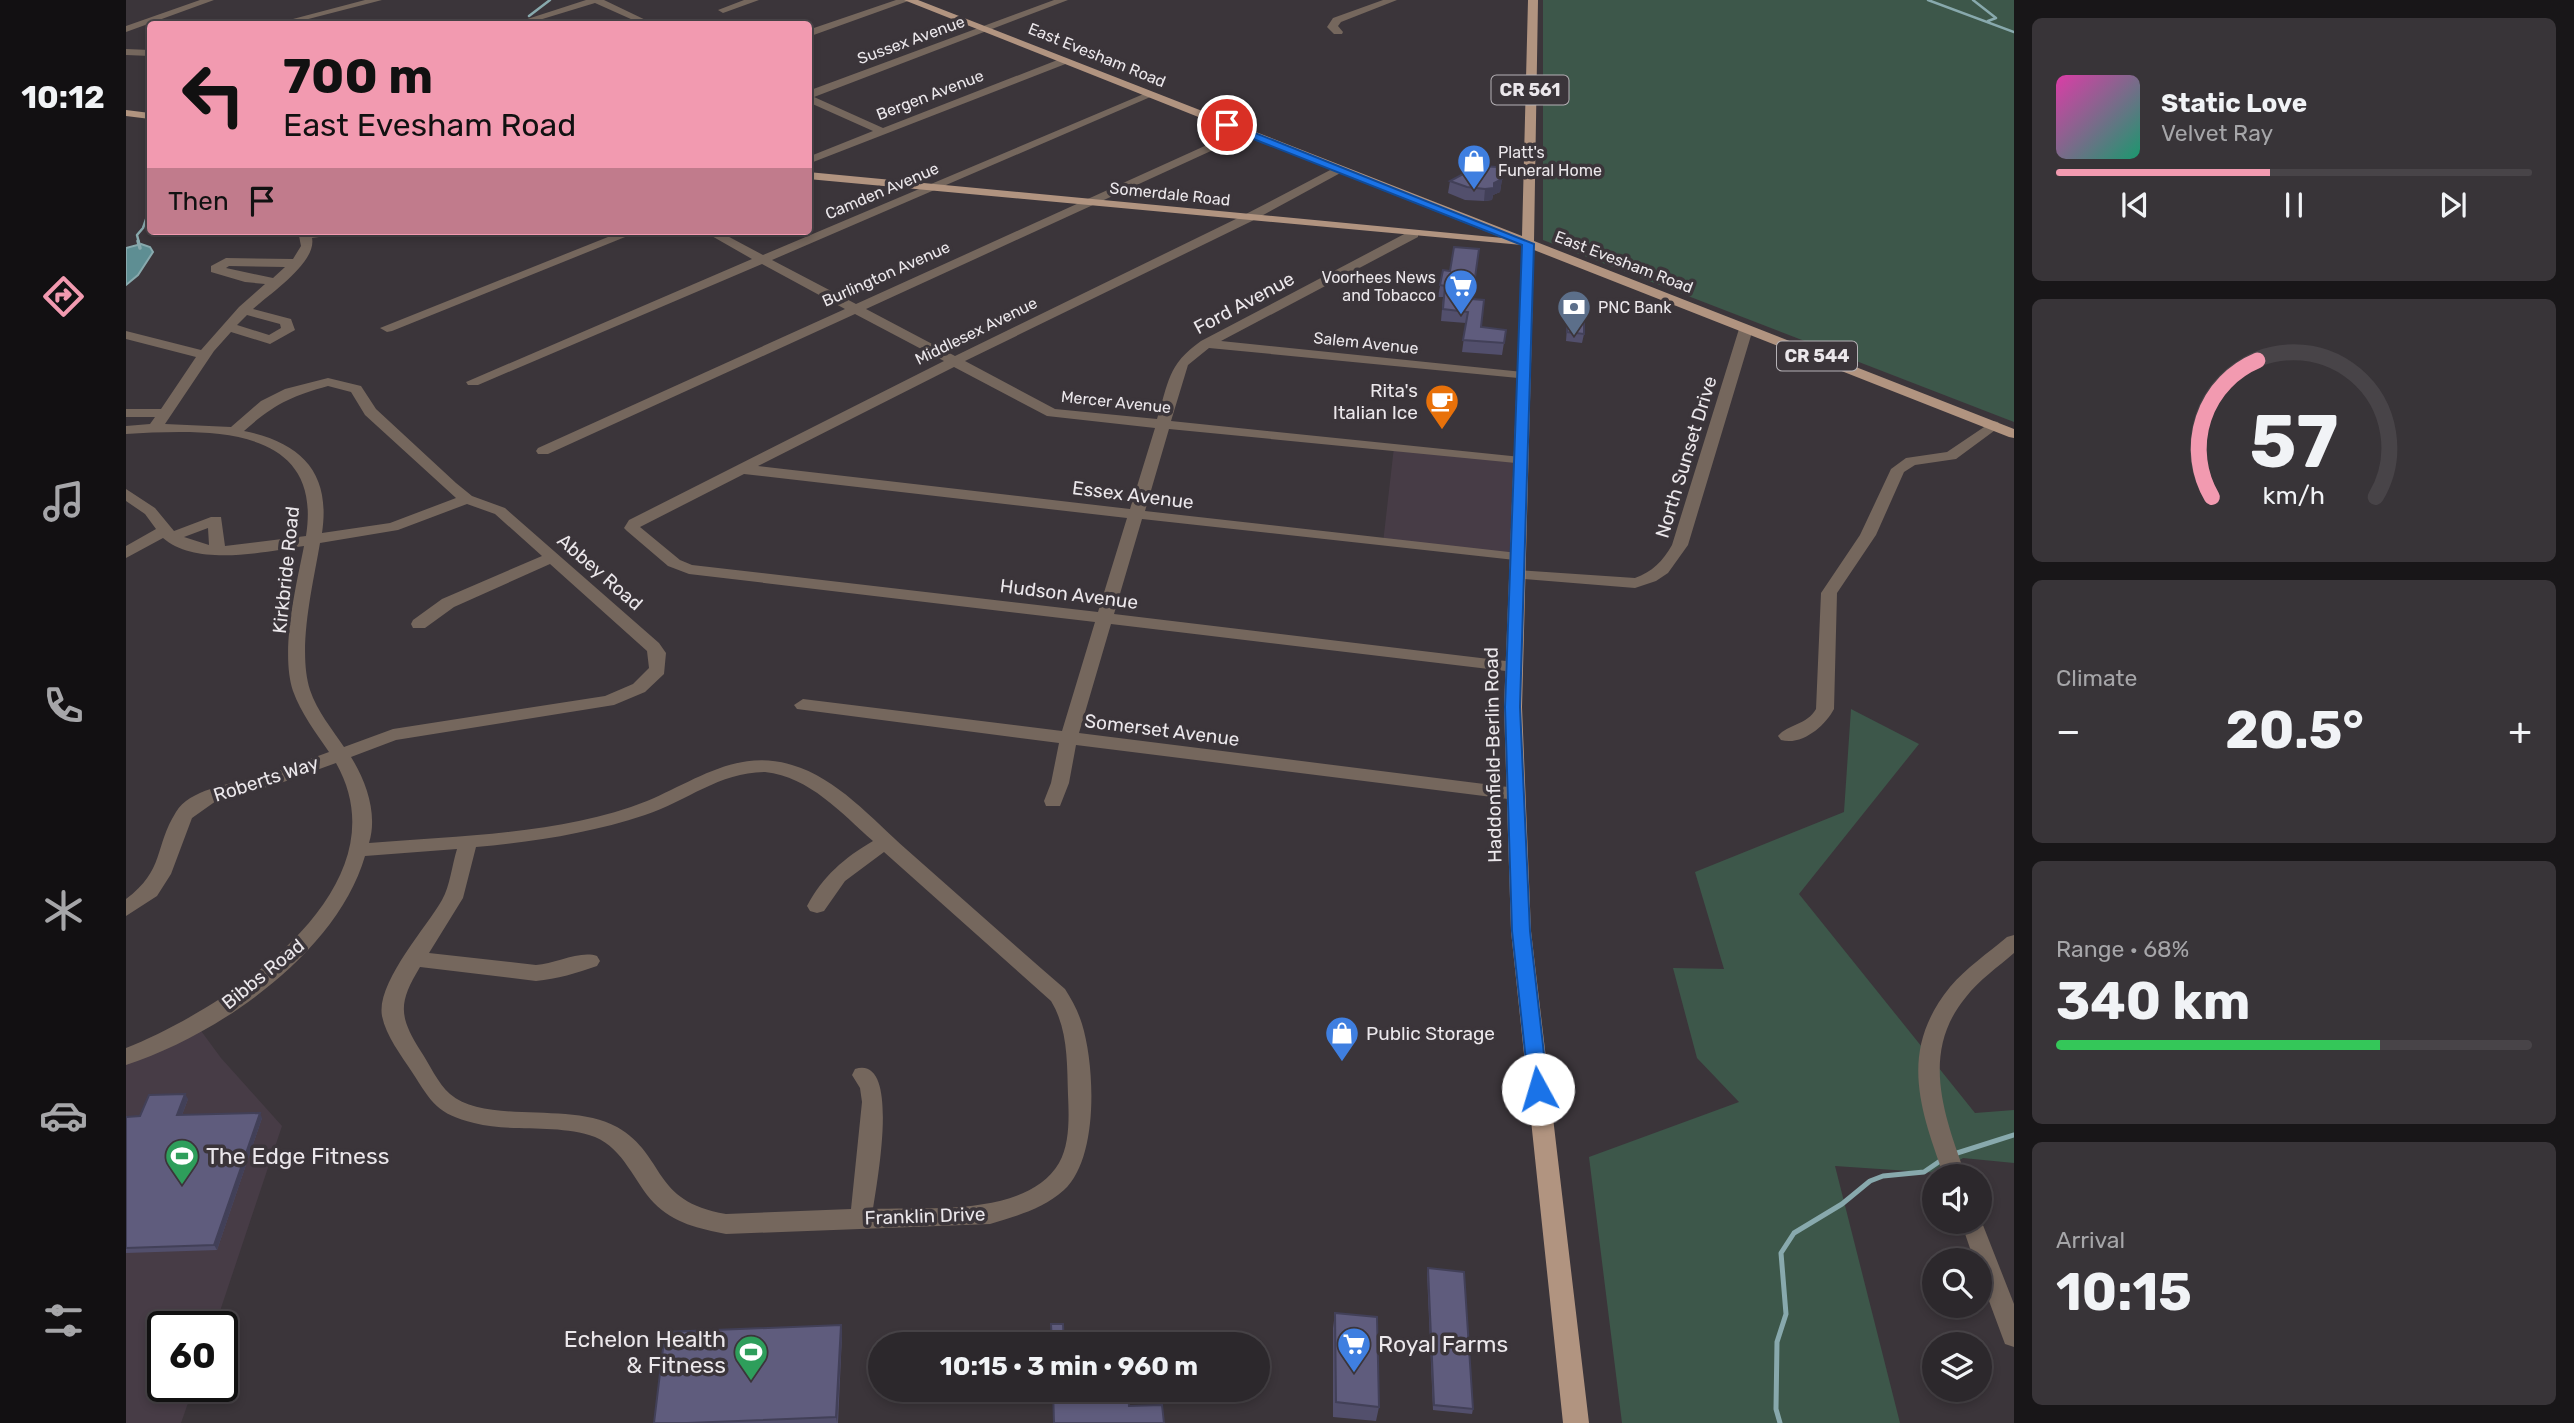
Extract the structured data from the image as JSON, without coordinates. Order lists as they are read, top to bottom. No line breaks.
{"streets":{"main road":["East Evesham Road","CR 561","Somerdale Road","CR 544","Haddonfield-Berlin Road"],"street":["Sussex Avenue","Bergen Avenue","Camden Avenue","Burlington Avenue","Ford Avenue","Middlesex Avenue","Salem Avenue","Mercer Avenue","North Sunset Drive","Essex Avenue","Kirkbride Road","Abbey Road","Hudson Avenue","Somerset Avenue","Roberts Way","Bibbs Road","Franklin Drive"]},"crossings":[["Sussex Avenue","East Evesham Road"],["East Evesham Road","Bergen Avenue"],["East Evesham Road","Camden Avenue"],["East Evesham Road","Somerdale Road"],["East Evesham Road","Burlington Avenue"],["East Evesham Road","Middlesex Avenue"],["East Evesham Road","North Sunset Drive"],["East Evesham Road","Haddonfield-Berlin Road"],["Camden Avenue","Somerdale Road"],["Camden Avenue","Mercer Avenue"],["Somerdale Road","Burlington Avenue"],["Somerdale Road","Ford Avenue"],["Somerdale Road","Middlesex Avenue"],["Somerdale Road","Haddonfield-Berlin Road"],["Burlington Avenue","Mercer Avenue"],["Ford Avenue","Salem Avenue"],["Ford Avenue","Mercer Avenue"],["Ford Avenue","Essex Avenue"],["Ford Avenue","Hudson Avenue"],["Ford Avenue","Somerset Avenue"],["Middlesex Avenue","Mercer Avenue"],["Middlesex Avenue","Essex Avenue"],["Middlesex Avenue","Hudson Avenue"],["Salem Avenue","Haddonfield-Berlin Road"],["Mercer Avenue","Haddonfield-Berlin Road"],["North Sunset Drive","Essex Avenue"],["North Sunset Drive","Haddonfield-Berlin Road"],["Essex Avenue","Haddonfield-Berlin Road"],["Kirkbride Road","Abbey Road"],["Kirkbride Road","Roberts Way"],["Kirkbride Road","Bibbs Road"],["Kirkbride Road","Franklin Drive"],["Abbey Road","Roberts Way"],["Hudson Avenue","Haddonfield-Berlin Road"],["Somerset Avenue","Haddonfield-Berlin Road"],["Bibbs Road","Franklin Drive"]],"places":{"shop":["Platt's Funeral Home","Public Storage"],"supermarket":["Voorhees News and Tobacco","Royal Farms"],"bank":["PNC Bank"],"cafe":["Rita's Italian Ice"],"sports":["The Edge Fitness","Echelon Health & Fitness"]},"page":{"tabs":"10:12","turn":["700 m","East Evesham Road"],"song":["Static Love","Velvet Ray"],"then":"Then","tile":["Climate",["Range · 68%","340 km"],["Arrival","10:15"]],"heat":["−","20.5°","+"],"limit":"60","trip":"10:15 · 3 min · 960 m","gauge":["57","km/h"]}}
